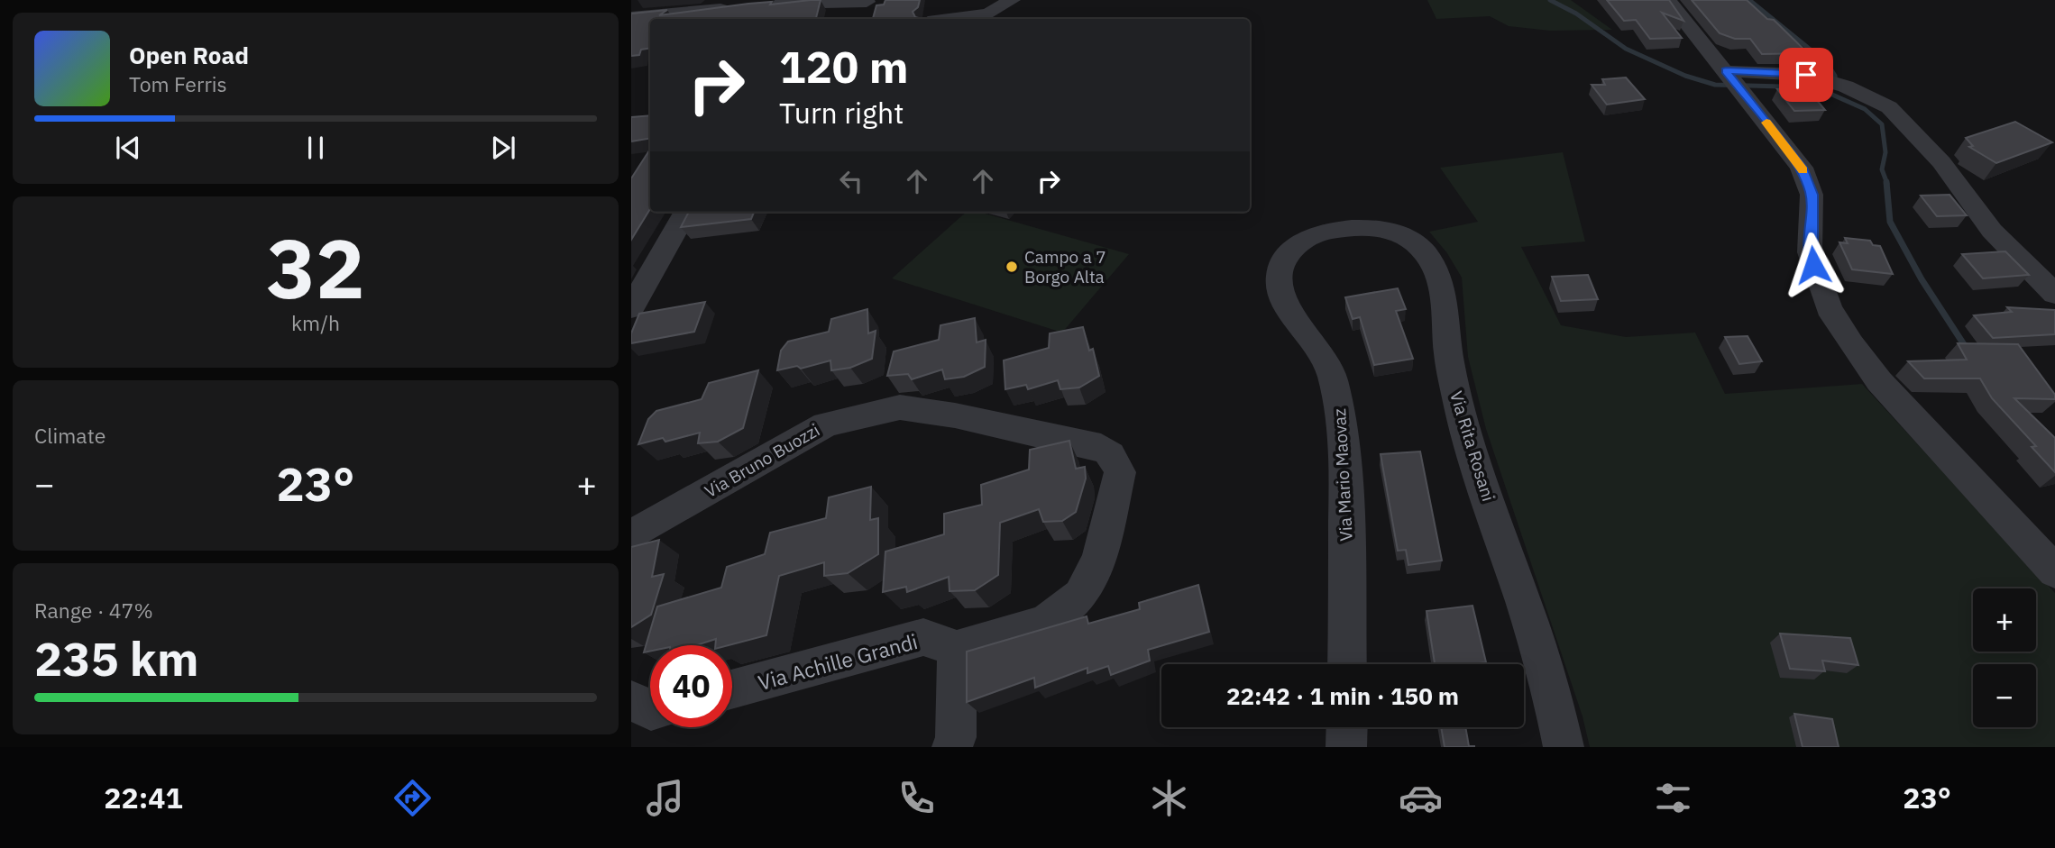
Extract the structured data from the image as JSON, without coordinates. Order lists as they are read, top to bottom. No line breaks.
{"streets":{"street":["Via Rita Rosani","Via Bruno Buozzi","Via Mario Maovaz","Via Achille Grandi"]},"crossings":[["Via Rita Rosani","Via Mario Maovaz"],["Via Bruno Buozzi","Via Achille Grandi"]],"places":["Campo a 7 Borgo Alta"],"page":{"turn":["120 m","Turn right"],"song":["Open Road","Tom Ferris"],"tile":[["32","km/h"],"Climate",["Range · 47%","235 km"]],"heat":["−","23°","+"],"map_buttons":["+","−"],"limit":"40","trip":"22:42 · 1 min · 150 m","tabs":["22:41","23°"]}}
